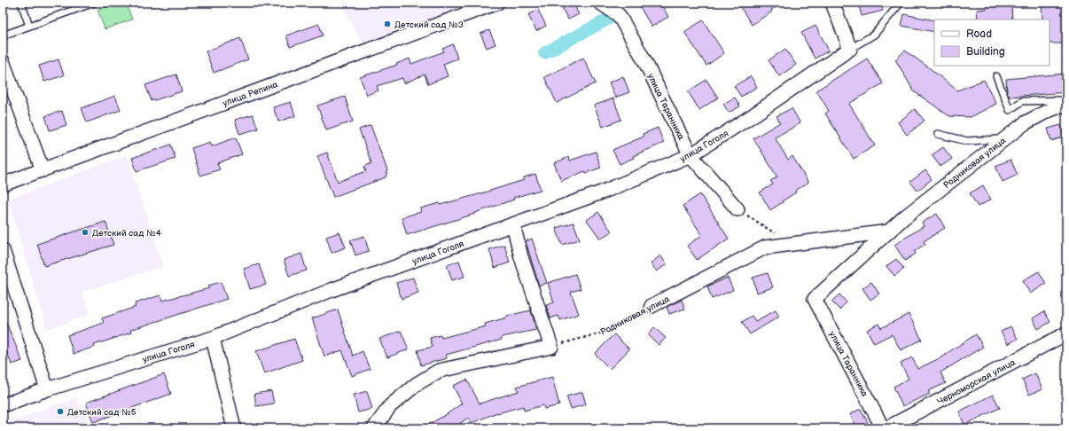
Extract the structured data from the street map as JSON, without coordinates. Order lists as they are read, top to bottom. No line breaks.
{"streets":{"street":["улица Репина","улица Таранника","улица Гоголя","Родниковая улица","Черноморская улица"]},"crossings":[["улица Таранника","улица Гоголя"],["улица Таранника","Родниковая улица"]],"places":["Детский сад №3","Детский сад №4","Детский сад №5"],"legend":["Road","Building"]}
